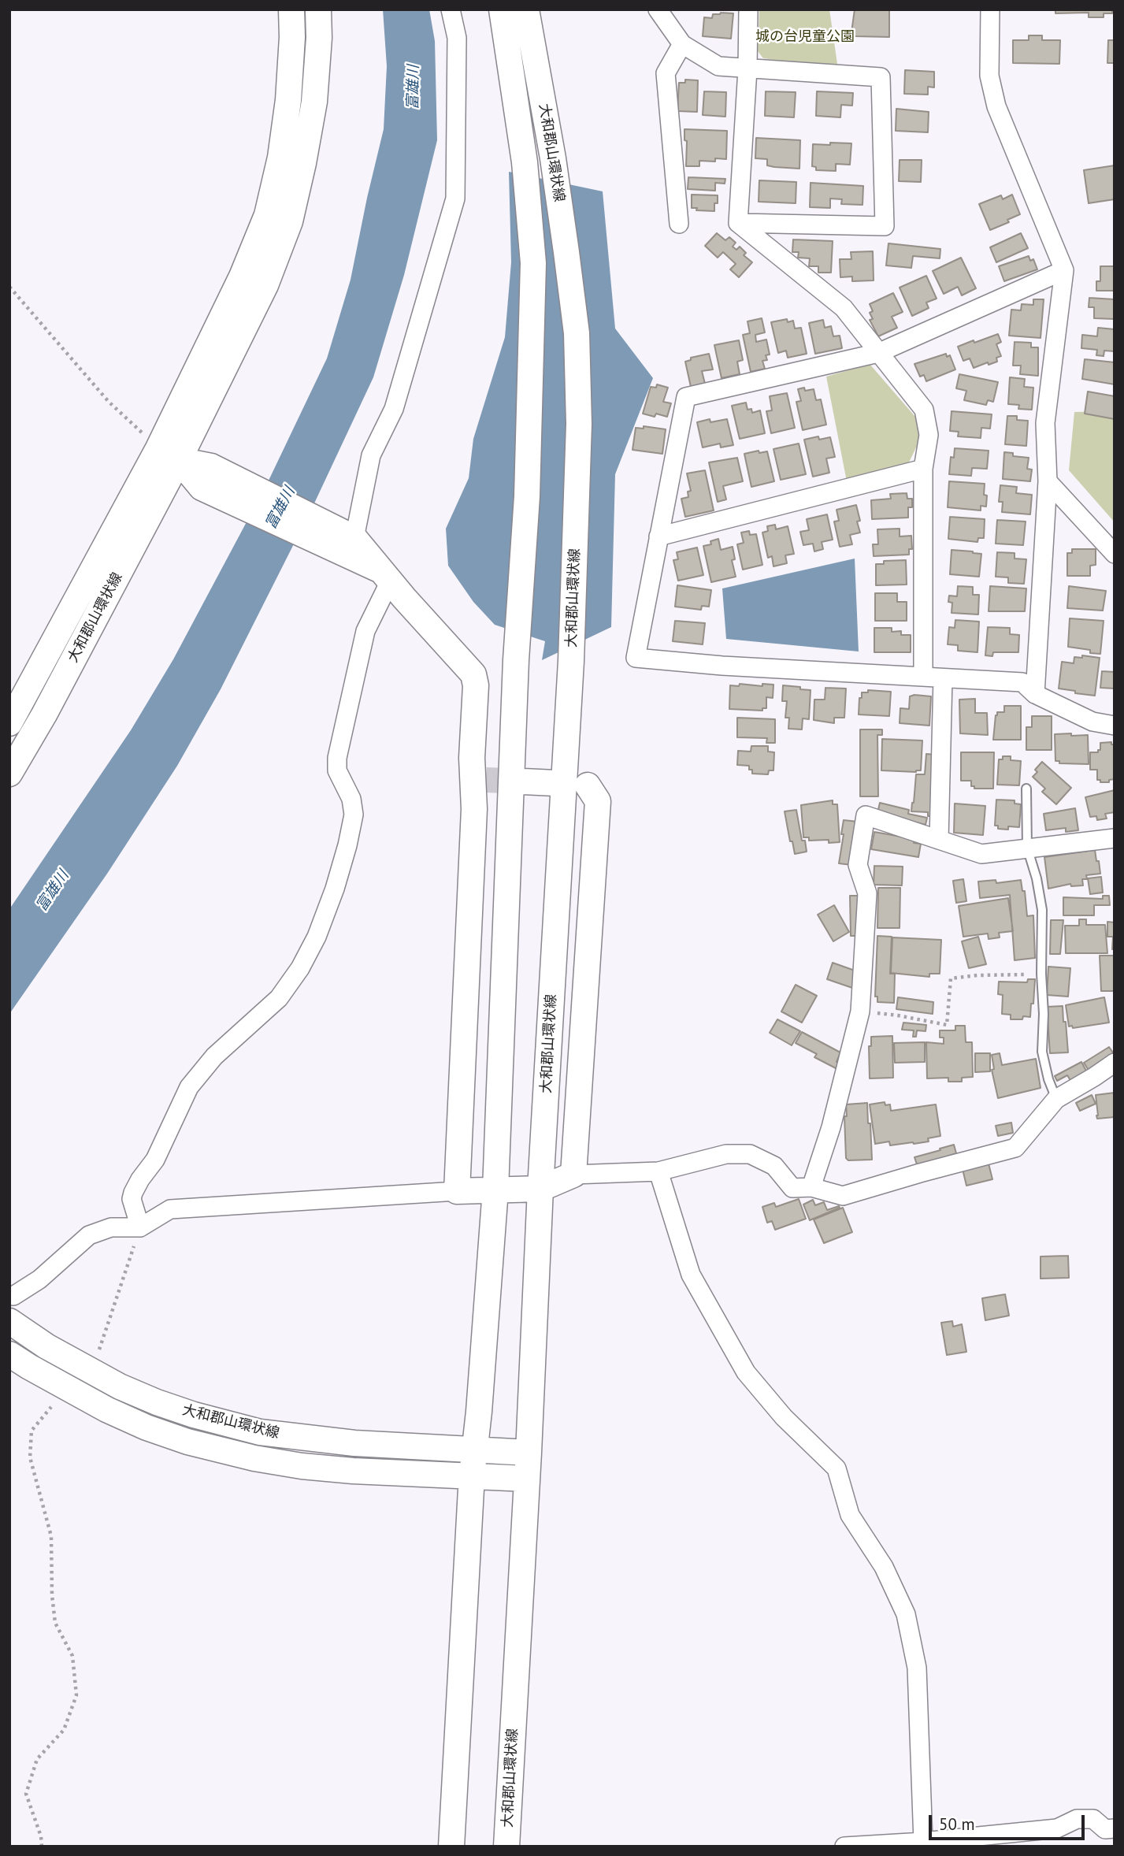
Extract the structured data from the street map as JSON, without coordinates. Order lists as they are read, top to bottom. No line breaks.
{"streets":{"main road":["大和郡山環状線"]},"water":["富雄川"],"parks":["城の台児童公園"],"scale_bar":"50 m"}
